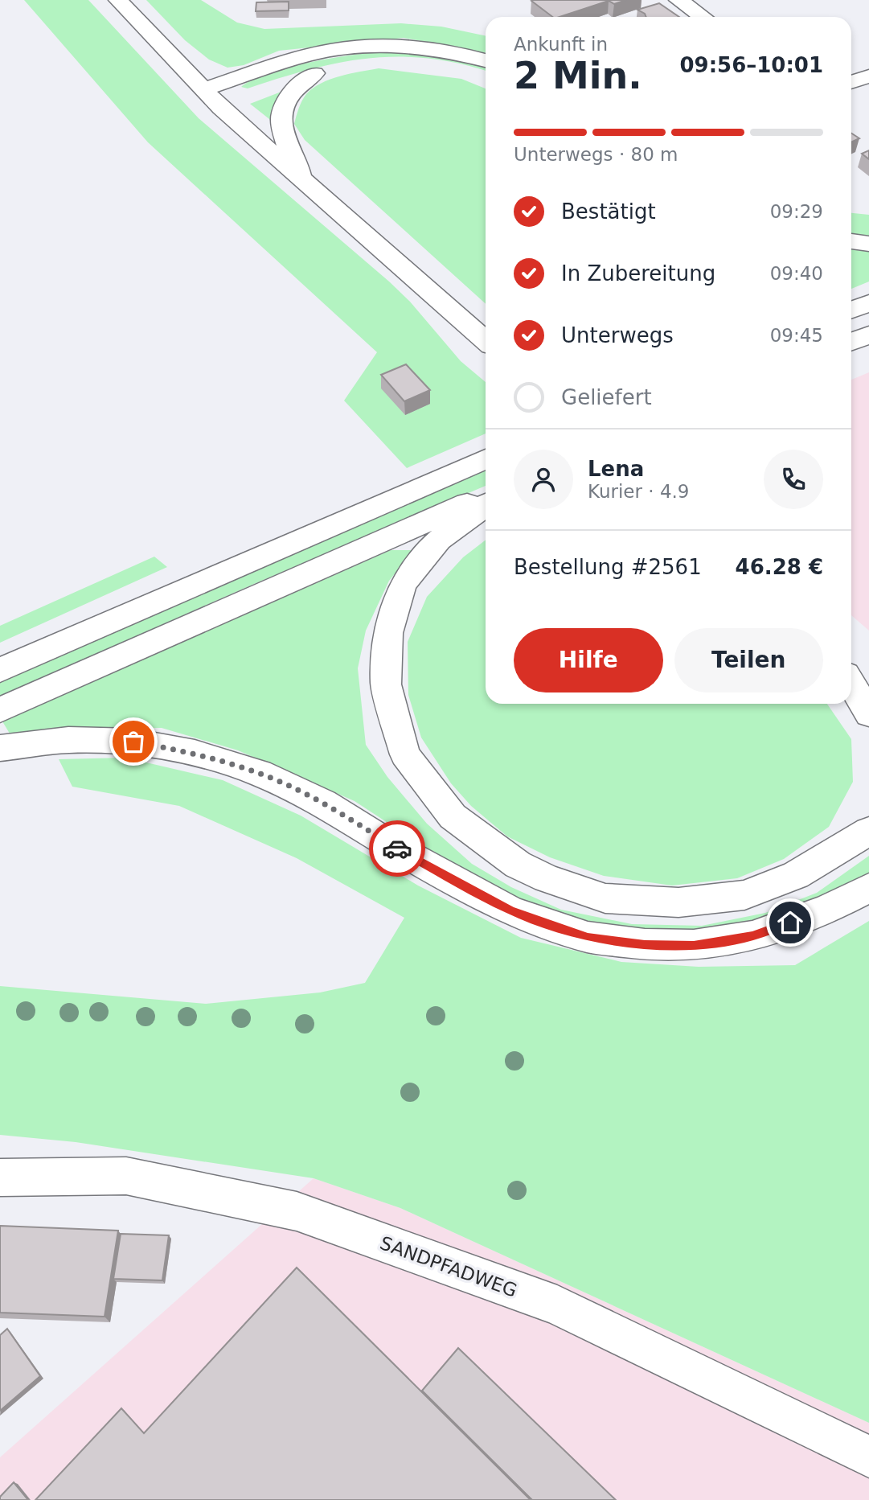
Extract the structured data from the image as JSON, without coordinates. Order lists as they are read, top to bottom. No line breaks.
{"streets":{"main road":["SANDPFADWEG"]},"page":{"heading":["2 Min.","Ankunft in","09:56–10:01"],"panel":["Lena","Kurier · 4.9","Bestellung #2561","46.28 €"],"bar":"Unterwegs · 80 m","list":[["Bestätigt","09:29"],["In Zubereitung","09:40"],["Unterwegs","09:45"],"Geliefert"],"buttons":["Hilfe","Teilen"]}}
